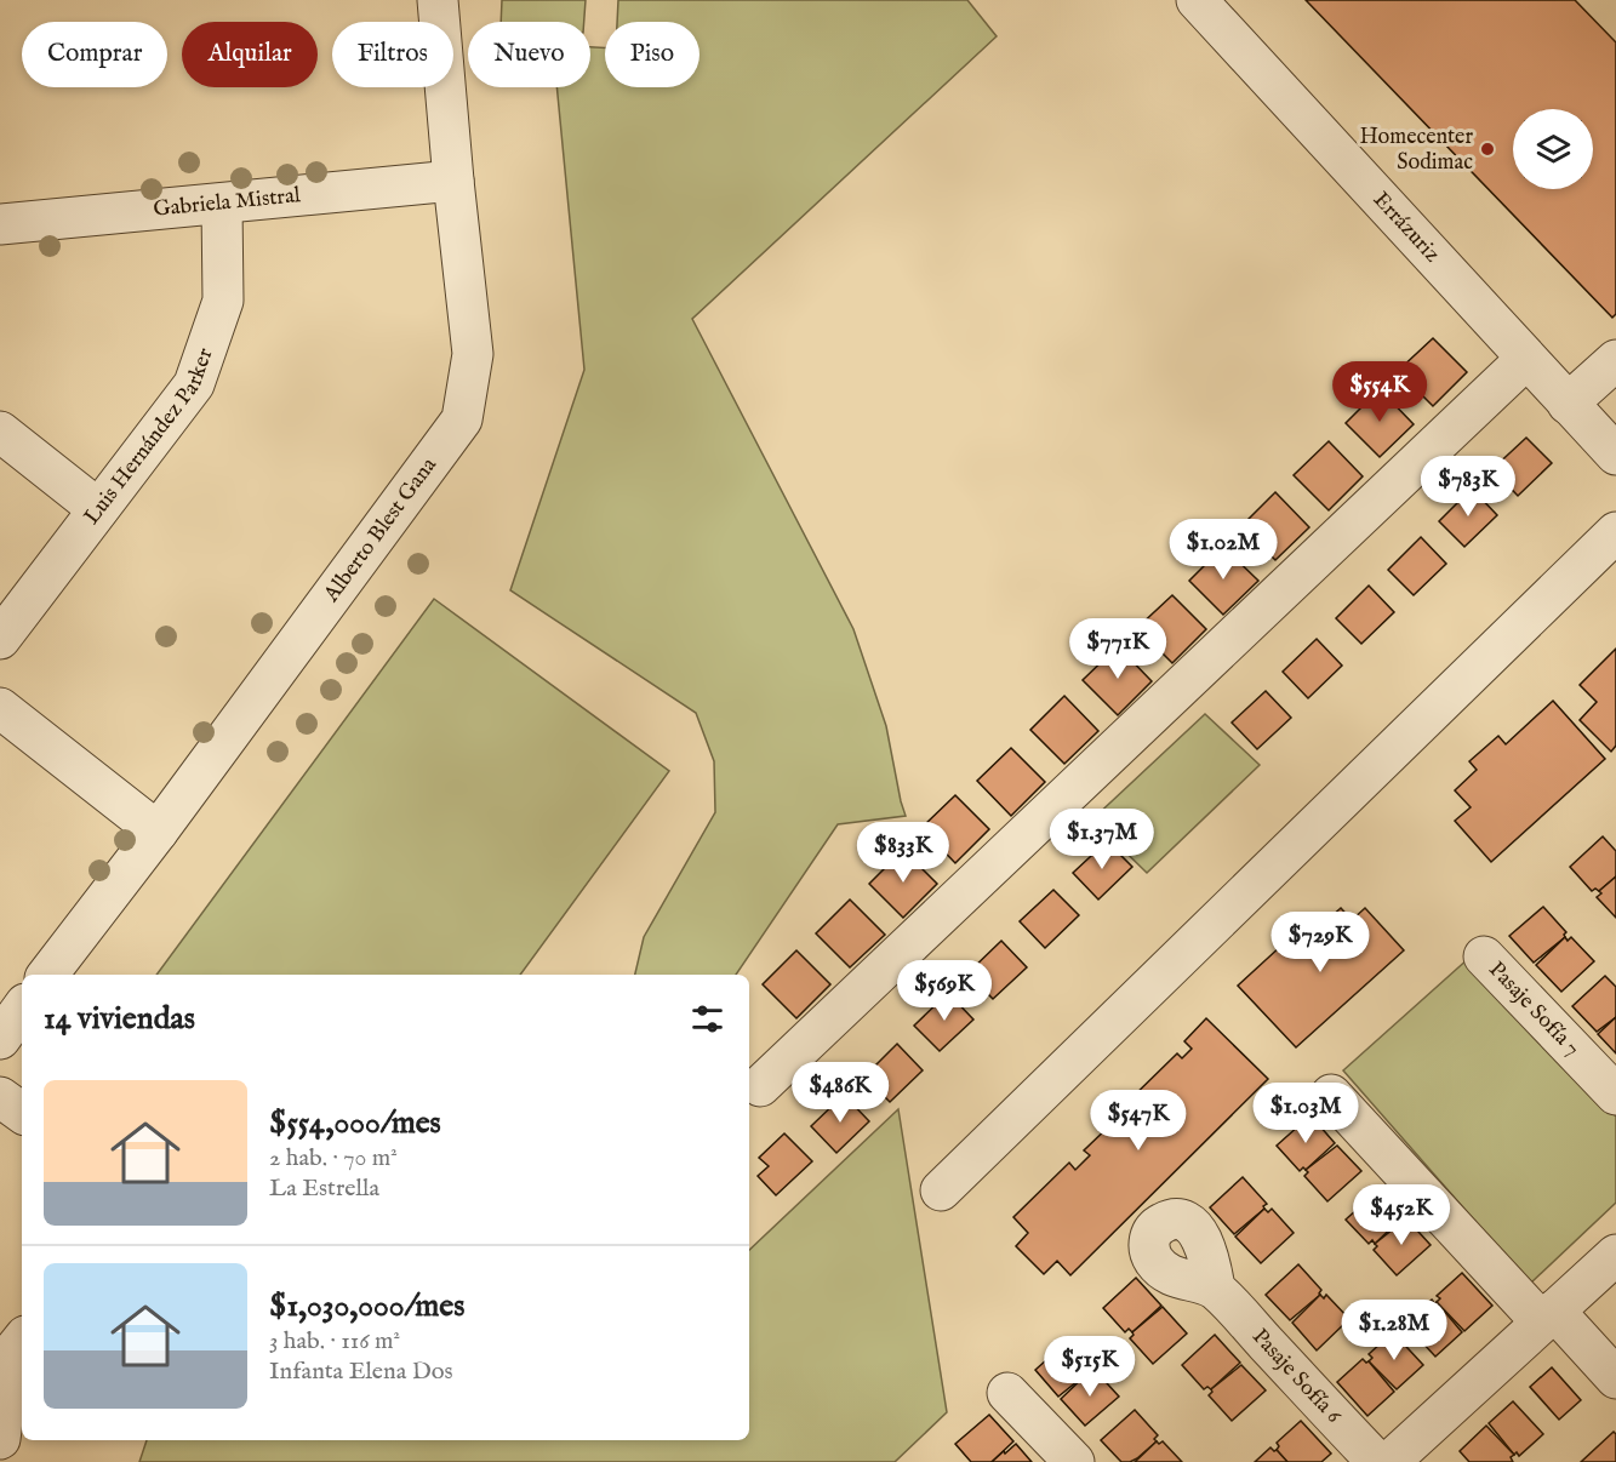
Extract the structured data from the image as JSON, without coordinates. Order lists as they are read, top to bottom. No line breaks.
{"streets":{"street":["Gabriela Mistral","Errázuriz","Luis Hernández Parker","Alberto Blest Gana","Pasaje Sofía 7","Pasaje Sofía 6"]},"crossings":[["Gabriela Mistral","Luis Hernández Parker"],["Gabriela Mistral","Alberto Blest Gana"]],"places":["Homecenter Sodimac"],"page":{"chip":["Comprar","Alquilar","Filtros","Nuevo","Piso"],"price":["$554K","$783K","$1.02M","$771K","$1.37M","$833K","$729K","$569K","$486K","$1.03M","$547K","$452K","$1.28M","$515K"],"heading":"14 viviendas","list":[{"name":"$554,000/mes","note":"2 hab. · 70 m² · La Estrella"},{"name":"$1,030,000/mes","note":"3 hab. · 116 m² · Infanta Elena Dos"}]}}
